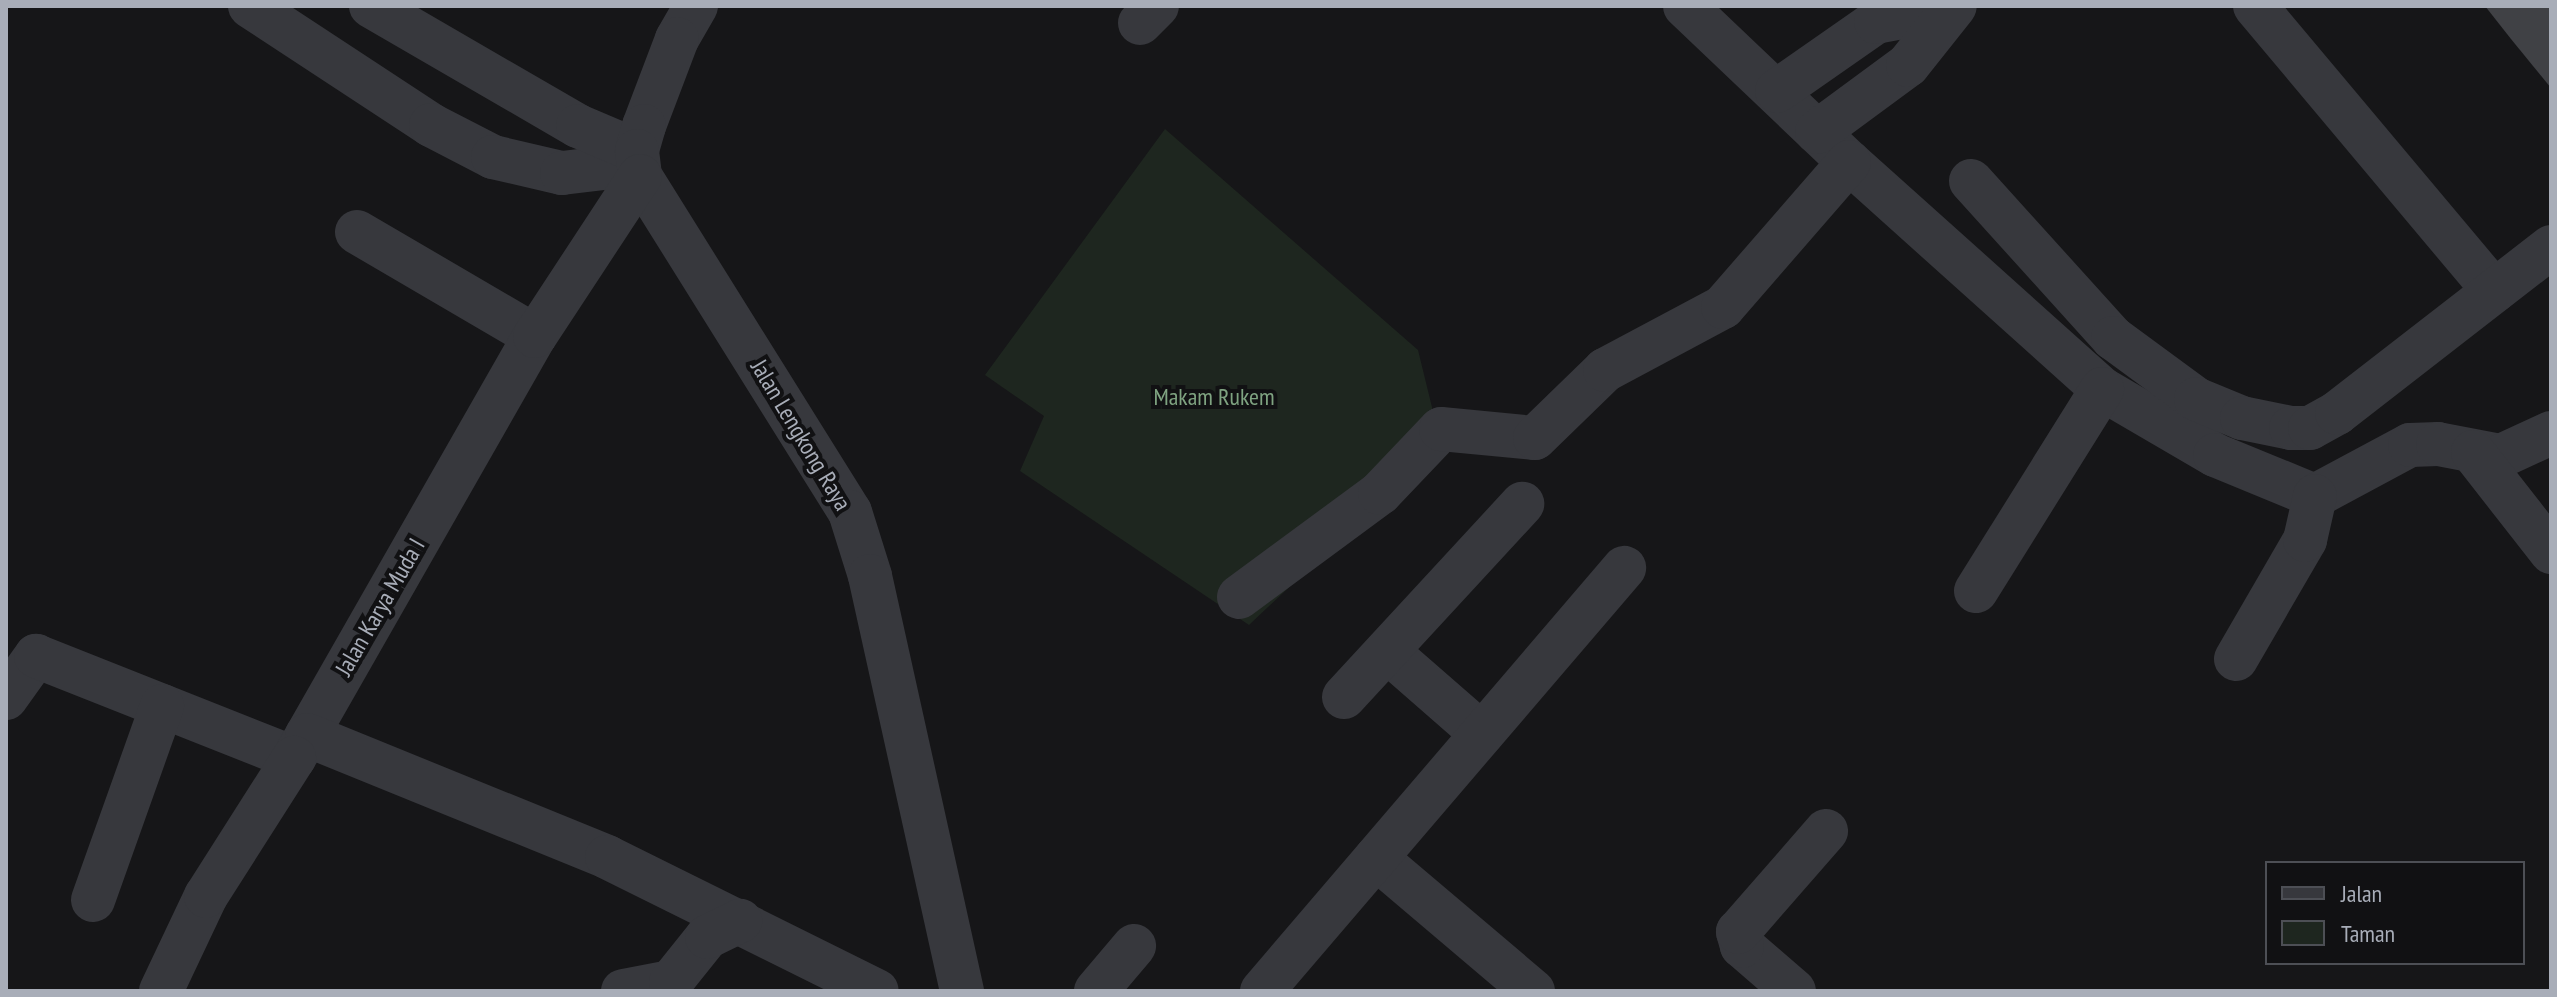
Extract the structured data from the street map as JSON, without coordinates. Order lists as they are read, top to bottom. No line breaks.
{"streets":{"street":["Jalan Lengkong Raya","Jalan Karya Muda I"]},"crossings":[["Jalan Lengkong Raya","Jalan Karya Muda I"]],"parks":["Makam Rukem"],"legend":["Jalan","Taman"]}
